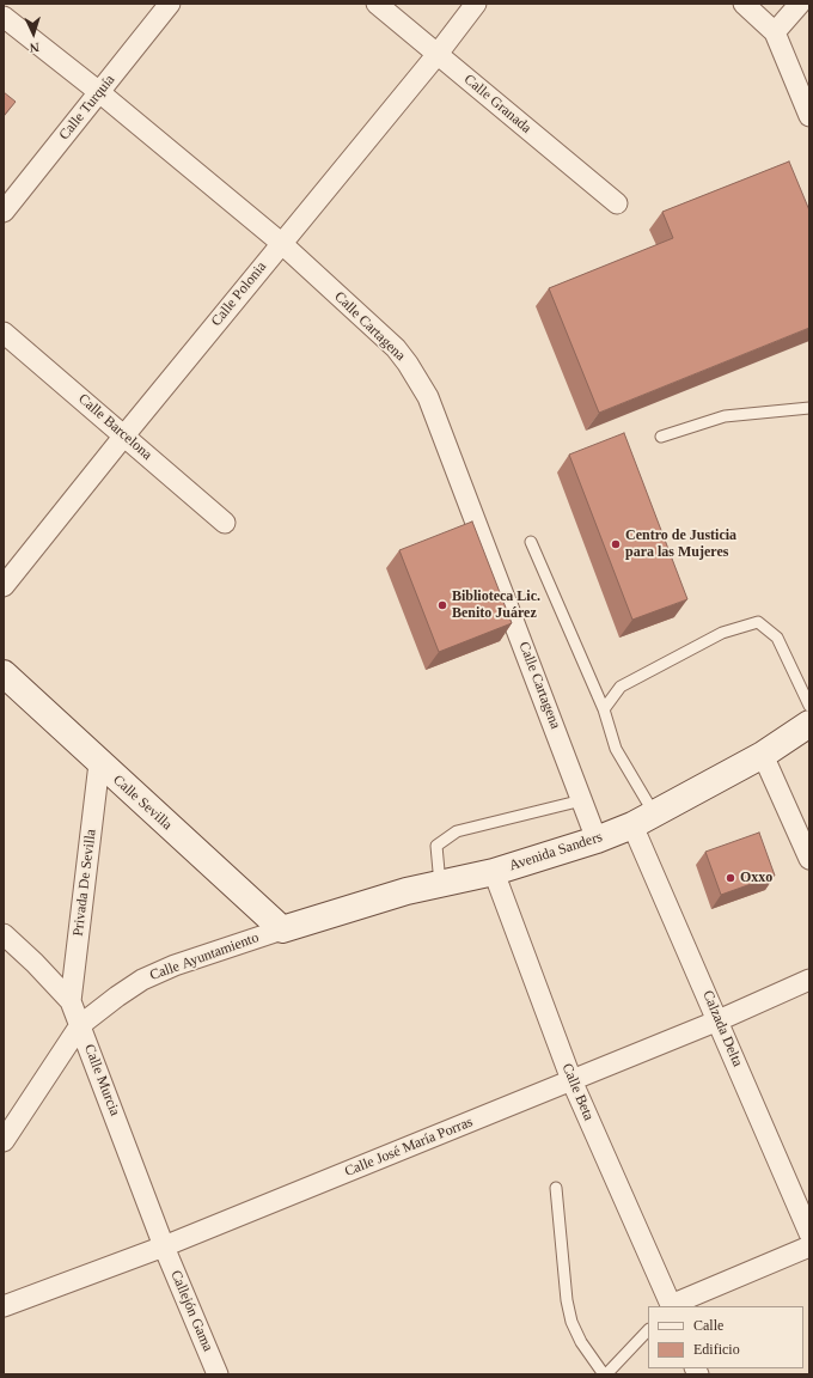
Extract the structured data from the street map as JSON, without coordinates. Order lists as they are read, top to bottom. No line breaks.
{"streets":{"main road":["Calle Sevilla","Avenida Sanders"],"street":["Calle Granada","Calle Turquía","Calle Polonia","Calle Cartagena","Calle Barcelona","Privada De Sevilla","Calle Ayuntamiento","Calzada Delta","Calle Murcia","Calle Beta","Calle José María Porras","Callejón Gama"]},"crossings":[["Calle Granada","Calle Polonia"],["Calle Turquía","Calle Cartagena"],["Calle Polonia","Calle Cartagena"],["Calle Polonia","Calle Barcelona"],["Calle Cartagena","Avenida Sanders"],["Calle Sevilla","Avenida Sanders"],["Calle Sevilla","Privada De Sevilla"],["Calle Sevilla","Calle Ayuntamiento"],["Avenida Sanders","Calle Ayuntamiento"],["Avenida Sanders","Calzada Delta"],["Avenida Sanders","Calle Beta"],["Privada De Sevilla","Calle Murcia"],["Calle Ayuntamiento","Calle Murcia"],["Calzada Delta","Calle José María Porras"],["Calle Murcia","Calle José María Porras"],["Calle Murcia","Callejón Gama"],["Calle Beta","Calle José María Porras"],["Calle José María Porras","Callejón Gama"]],"places":["Centro de Justicia para las Mujeres","Biblioteca Lic. Benito Juárez","Oxxo"],"legend":["Calle","Edificio"],"north":"bottom"}
